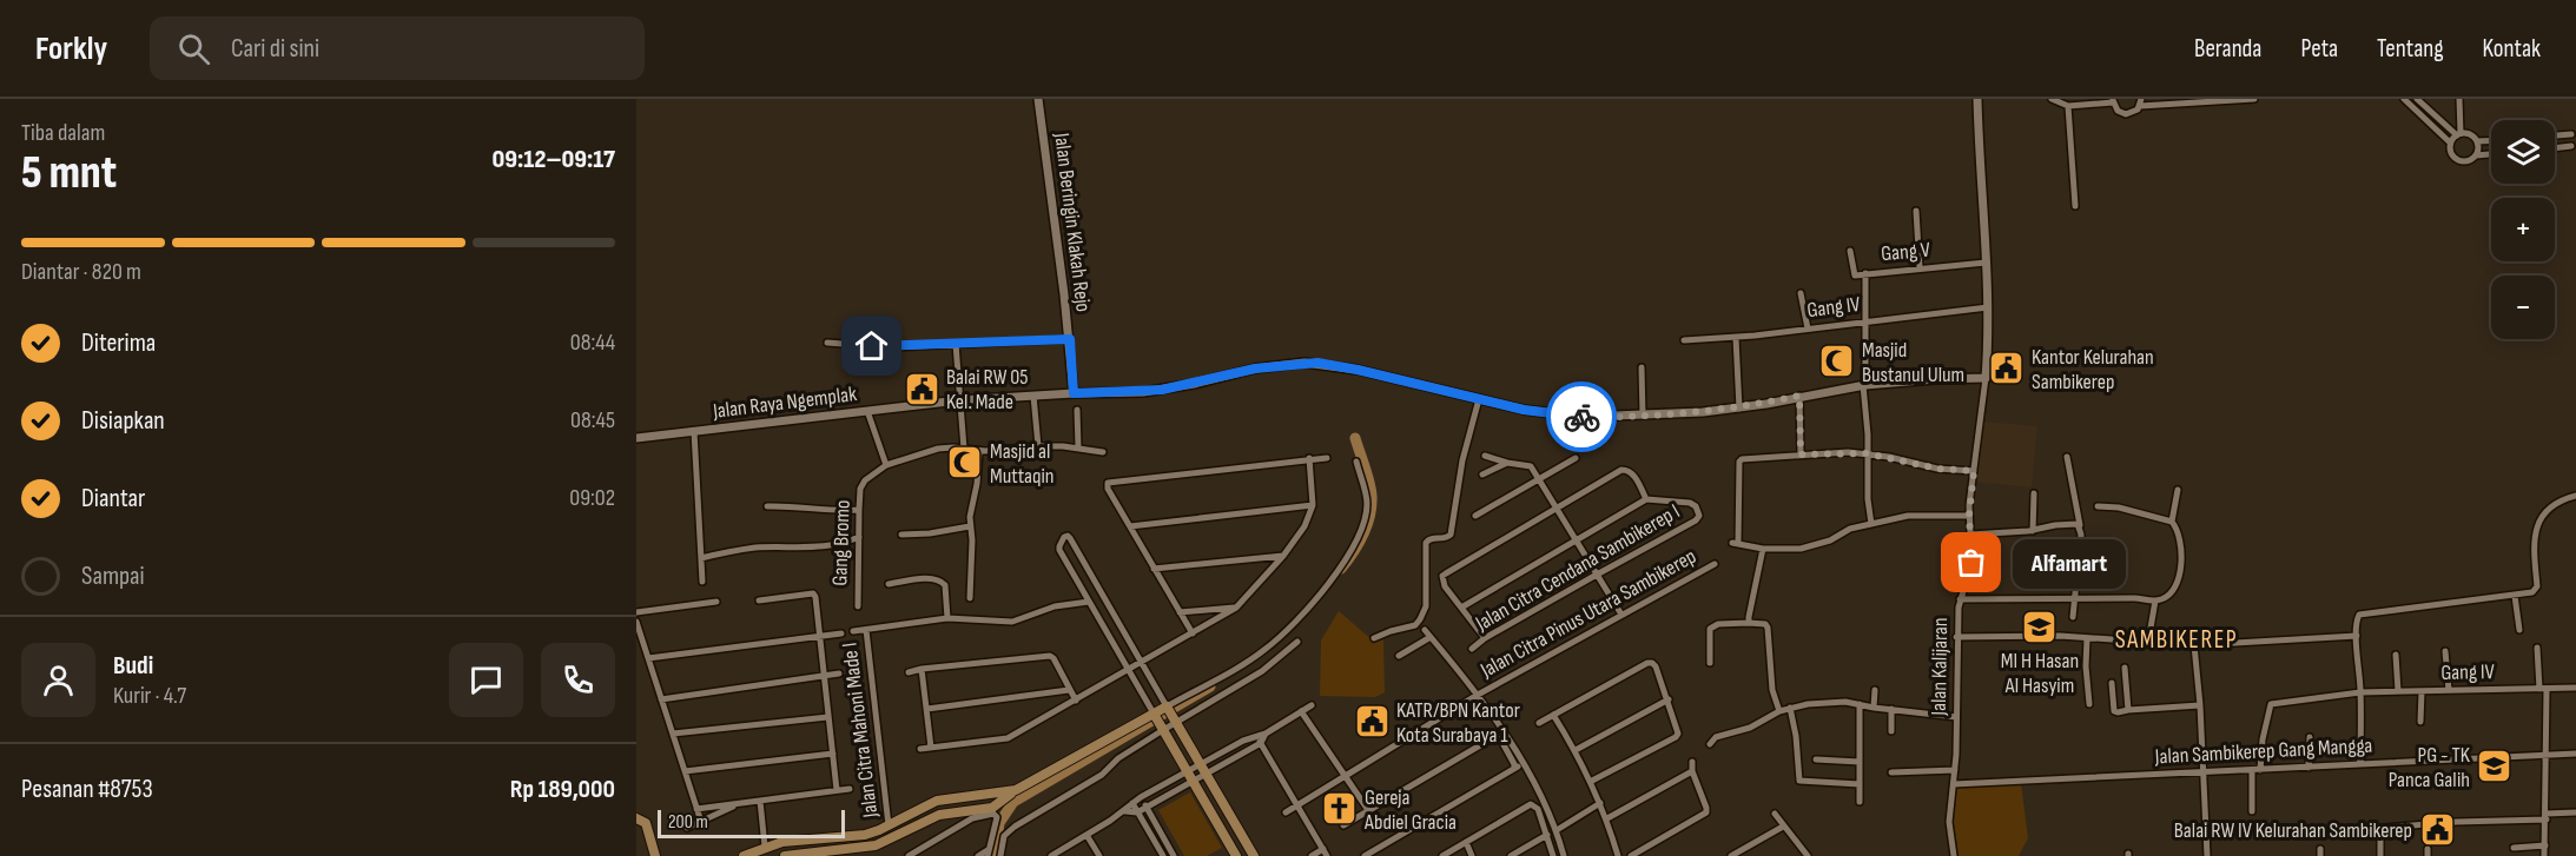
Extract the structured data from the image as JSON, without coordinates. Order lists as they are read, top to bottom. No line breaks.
{"streets":{"street":["Jalan Beringin Klakah Rejo","Gang V","Gang IV","Jalan Raya Ngemplak","Gang Bromo","Jalan Citra Cendana Sambikerep I","Jalan Citra Pinus Utara Sambikerep","Jalan Kalijaran","Jalan Citra Mahoni Made I","Jalan Sambikerep Gang Mangga"]},"crossings":[["Jalan Beringin Klakah Rejo","Jalan Raya Ngemplak"],["Gang V","Jalan Kalijaran"],["Gang IV","Jalan Kalijaran"],["Gang IV","Jalan Sambikerep Gang Mangga"],["Jalan Raya Ngemplak","Jalan Kalijaran"],["Jalan Kalijaran","Jalan Sambikerep Gang Mangga"]],"districts":["SAMBIKEREP"],"places":{"mosque":["Masjid Bustanul Ulum","Masjid al Muttaqin"],"public building":["Kantor Kelurahan Sambikerep","Balai RW 05 Kel. Made","KATR/BPN Kantor Kota Surabaya 1","Balai RW IV Kelurahan Sambikerep"],"other":["Alfamart"],"school or university":["MI H Hasan Al Hasyim","PG - TK Panca Galih"],"church":["Gereja Abdiel Gracia"]},"scale_bar":"200 m","page":{"header":"Forkly","search":"Cari di sini","nav":["Beranda","Peta","Tentang","Kontak"],"heading":["5 mnt","Tiba dalam","09:12–09:17"],"panel":["Budi","Kurir · 4.7","Pesanan #8753","Rp 189,000"],"map_buttons":["+","−"],"bar":"Diantar · 820 m","list":[["Diterima","08:44"],["Disiapkan","08:45"],["Diantar","09:02"],"Sampai"],"bubble":"Alfamart","scale":"200 m"}}
